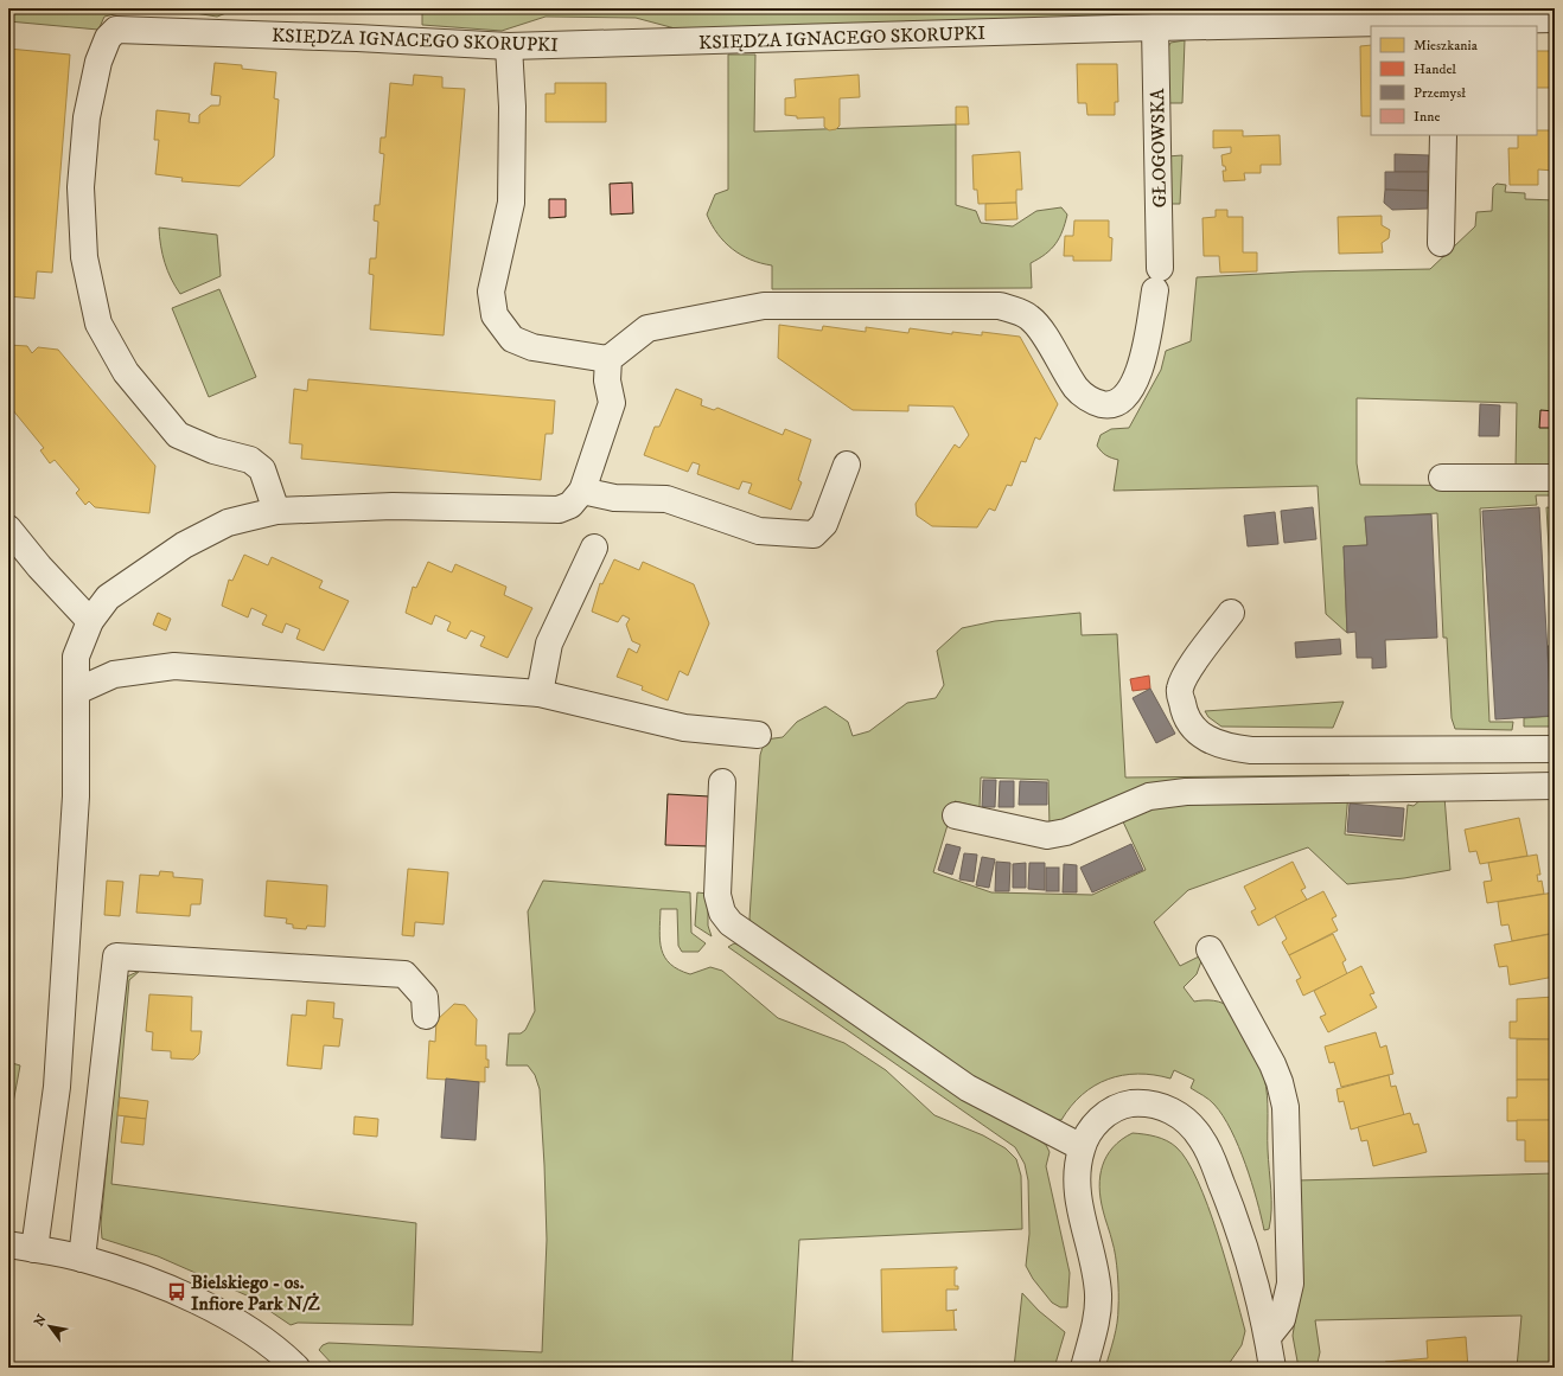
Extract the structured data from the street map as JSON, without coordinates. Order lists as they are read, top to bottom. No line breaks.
{"streets":{"street":["KSIĘDZA IGNACEGO SKORUPKI","GŁOGOWSKA"]},"crossings":[["KSIĘDZA IGNACEGO SKORUPKI","GŁOGOWSKA"]],"places":{"bus stop":["Bielskiego - os. Infiore Park N/Ż"]},"legend":["Mieszkania","Handel","Przemysł","Inne"],"north":"top left"}
